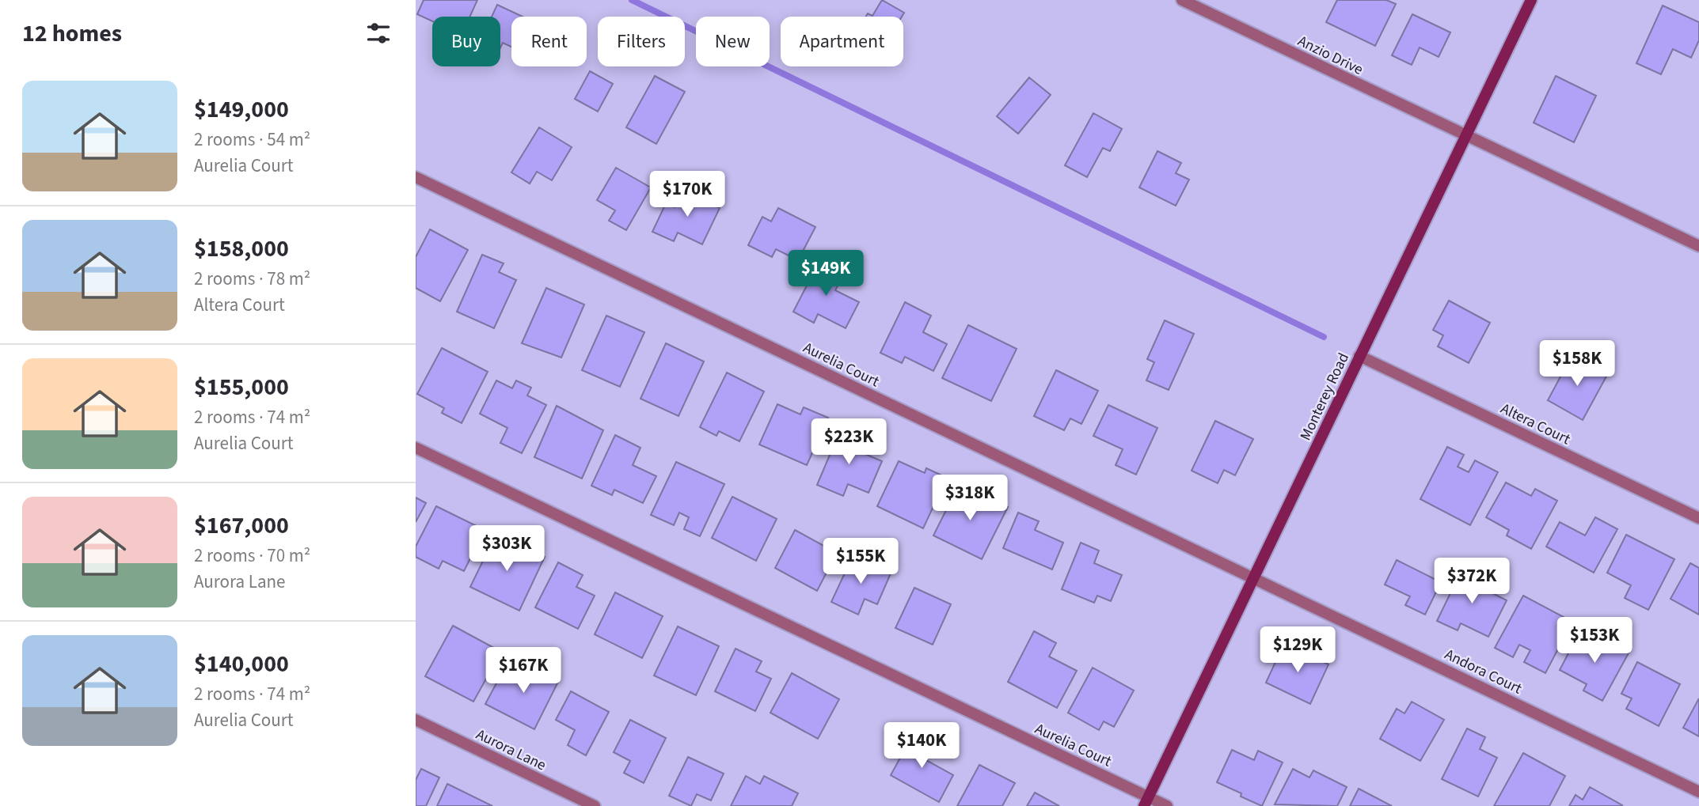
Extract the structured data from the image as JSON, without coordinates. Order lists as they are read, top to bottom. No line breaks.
{"streets":{"street":["Anzio Drive","Aurelia Court","Monterey Road","Altera Court","Andora Court","Aurora Lane"]},"crossings":[["Anzio Drive","Monterey Road"],["Aurelia Court","Monterey Road"],["Aurelia Court","Andora Court"],["Monterey Road","Altera Court"],["Monterey Road","Andora Court"]],"page":{"heading":"12 homes","chip":["Buy","Rent","Filters","New","Apartment"],"list":[{"name":"$149,000","note":"2 rooms · 54 m² · Aurelia Court"},{"name":"$158,000","note":"2 rooms · 78 m² · Altera Court"},{"name":"$155,000","note":"2 rooms · 74 m² · Aurelia Court"},{"name":"$167,000","note":"2 rooms · 70 m² · Aurora Lane"},{"name":"$140,000","note":"2 rooms · 74 m² · Aurelia Court"}],"price":["$170K","$149K","$158K","$223K","$318K","$303K","$155K","$372K","$153K","$129K","$167K","$140K"]}}
